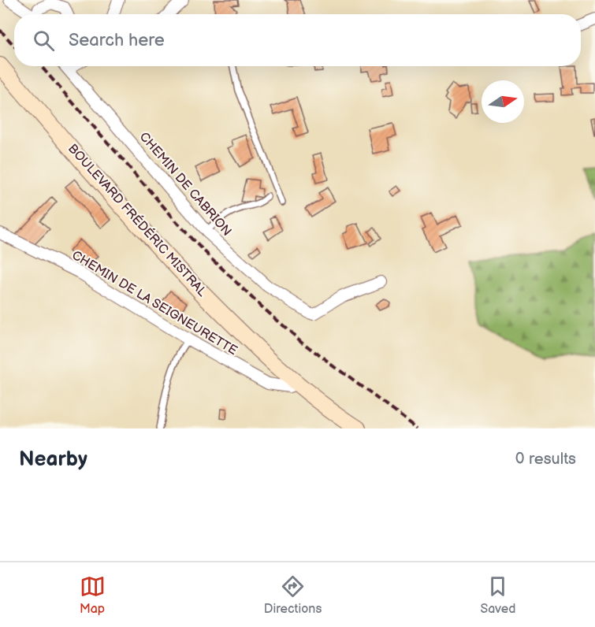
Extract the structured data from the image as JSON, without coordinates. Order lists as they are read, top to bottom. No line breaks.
{"streets":{"main road":["BOULEVARD FRÉDÉRIC MISTRAL"],"street":["CHEMIN DE CABRION","CHEMIN DE LA SEIGNEURETTE"]},"crossings":[["BOULEVARD FRÉDÉRIC MISTRAL","CHEMIN DE LA SEIGNEURETTE"]],"north":"right","page":{"search":"Search here","heading":["Nearby","0 results"],"nav":["Map","Directions","Saved"]}}
